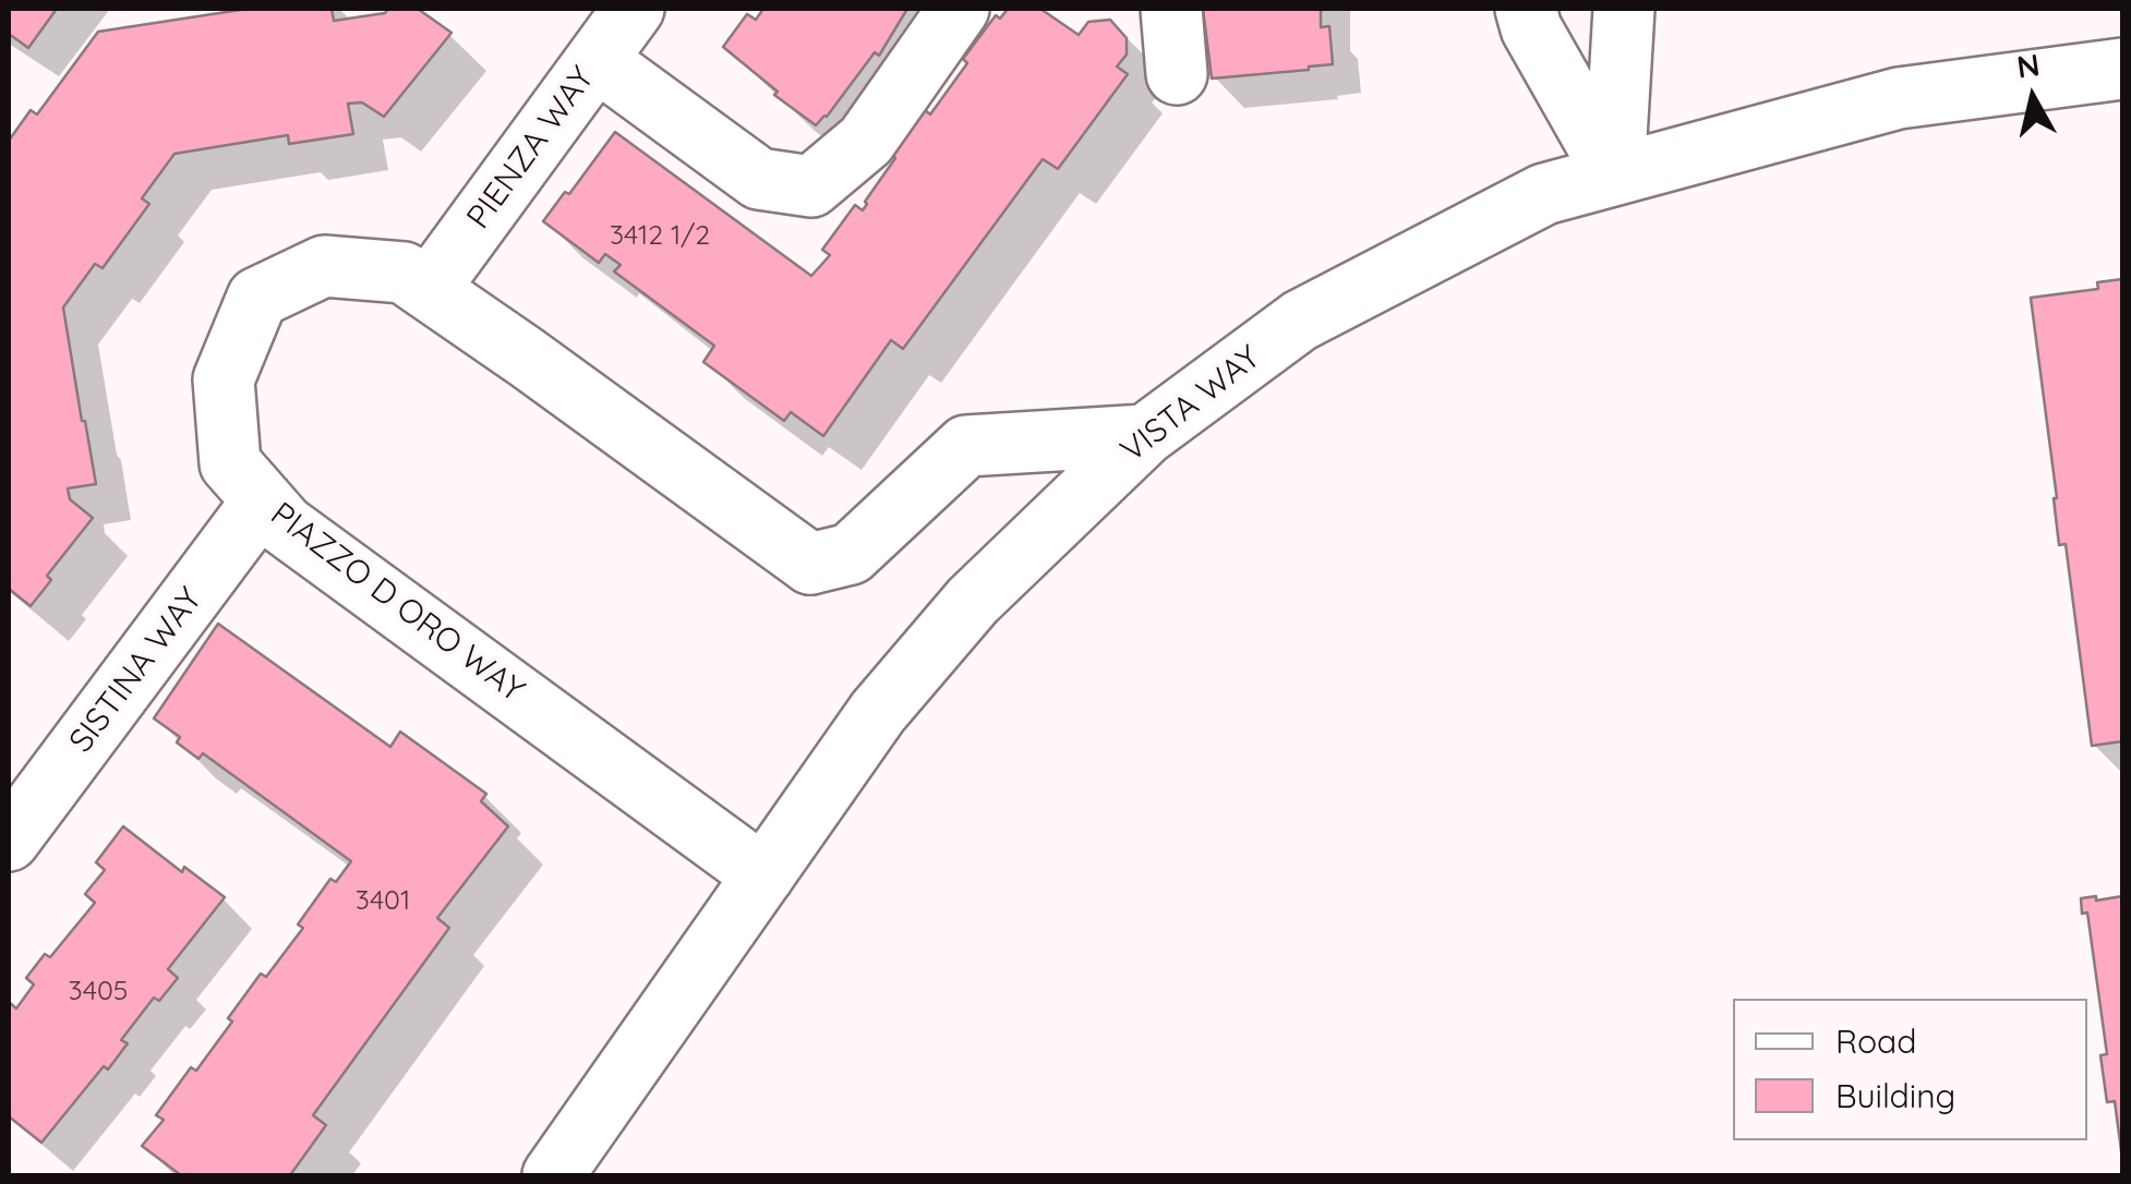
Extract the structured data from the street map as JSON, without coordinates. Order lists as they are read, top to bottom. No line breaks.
{"streets":{"main road":["PIENZA WAY","VISTA WAY","PIAZZO D ORO WAY","SISTINA WAY"]},"crossings":[["PIENZA WAY","PIAZZO D ORO WAY"],["VISTA WAY","PIAZZO D ORO WAY"],["PIAZZO D ORO WAY","SISTINA WAY"]],"house_numbers":["3412 1/2","3401","3405"],"legend":["Road","Building"],"north":"top"}
